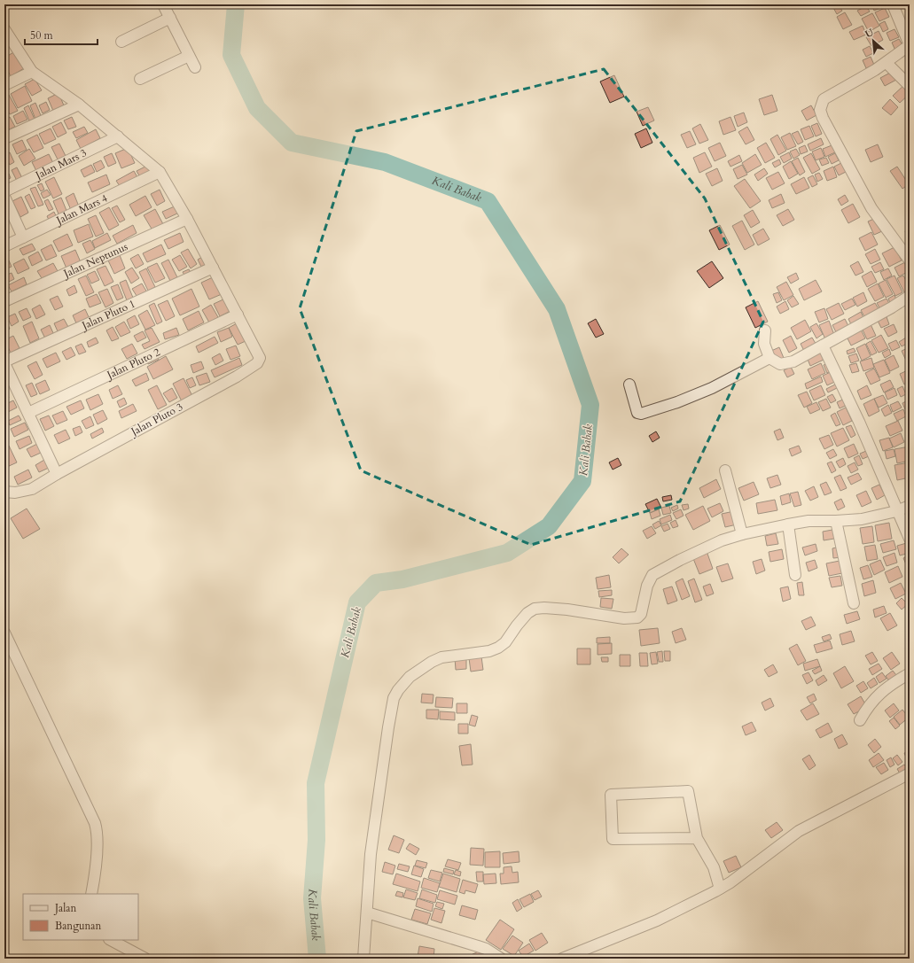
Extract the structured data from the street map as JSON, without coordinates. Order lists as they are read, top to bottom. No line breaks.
{"streets":{"street":["Jalan Mars 3","Jalan Mars 4","Jalan Neptunus","Jalan Pluto 1","Jalan Pluto 2","Jalan Pluto 3"]},"crossings":[["Jalan Pluto 2","Jalan Pluto 3"]],"water":["Kali Babak"],"legend":["Jalan","Bangunan"],"scale_bar":"50 m","north":"top left"}
